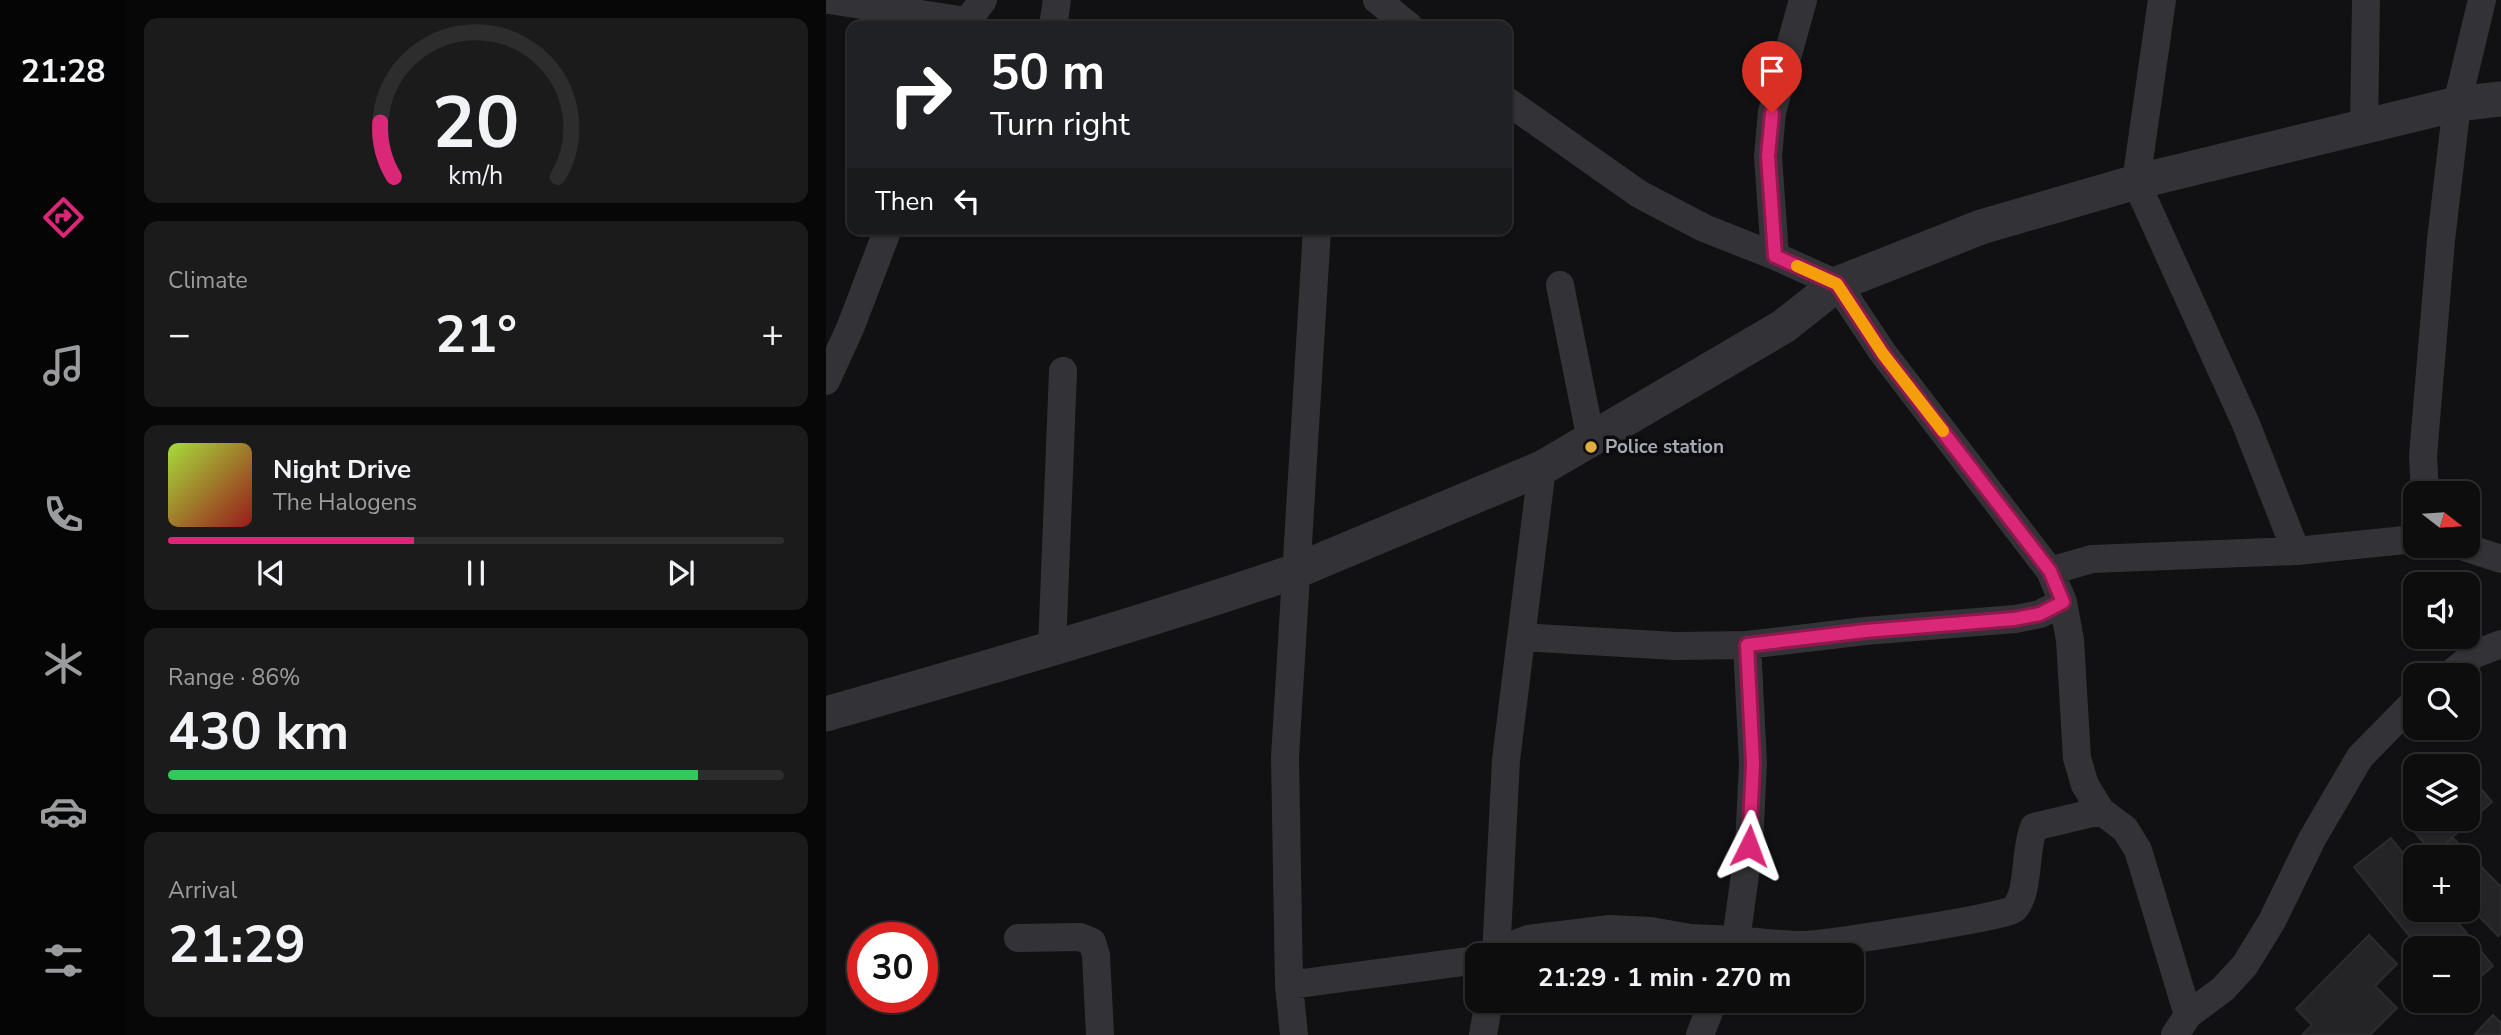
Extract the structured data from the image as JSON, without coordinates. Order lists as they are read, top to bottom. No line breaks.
{"places":["Police station"],"north":"right","page":{"tabs":"21:28","turn":["50 m","Turn right"],"then":"Then","tile":["Climate",["Range · 86%","430 km"],["Arrival","21:29"]],"heat":["−","21°","+"],"song":["Night Drive","The Halogens"],"map_buttons":["+","−"],"limit":"30","trip":"21:29 · 1 min · 270 m","gauge":["20","km/h"]}}
